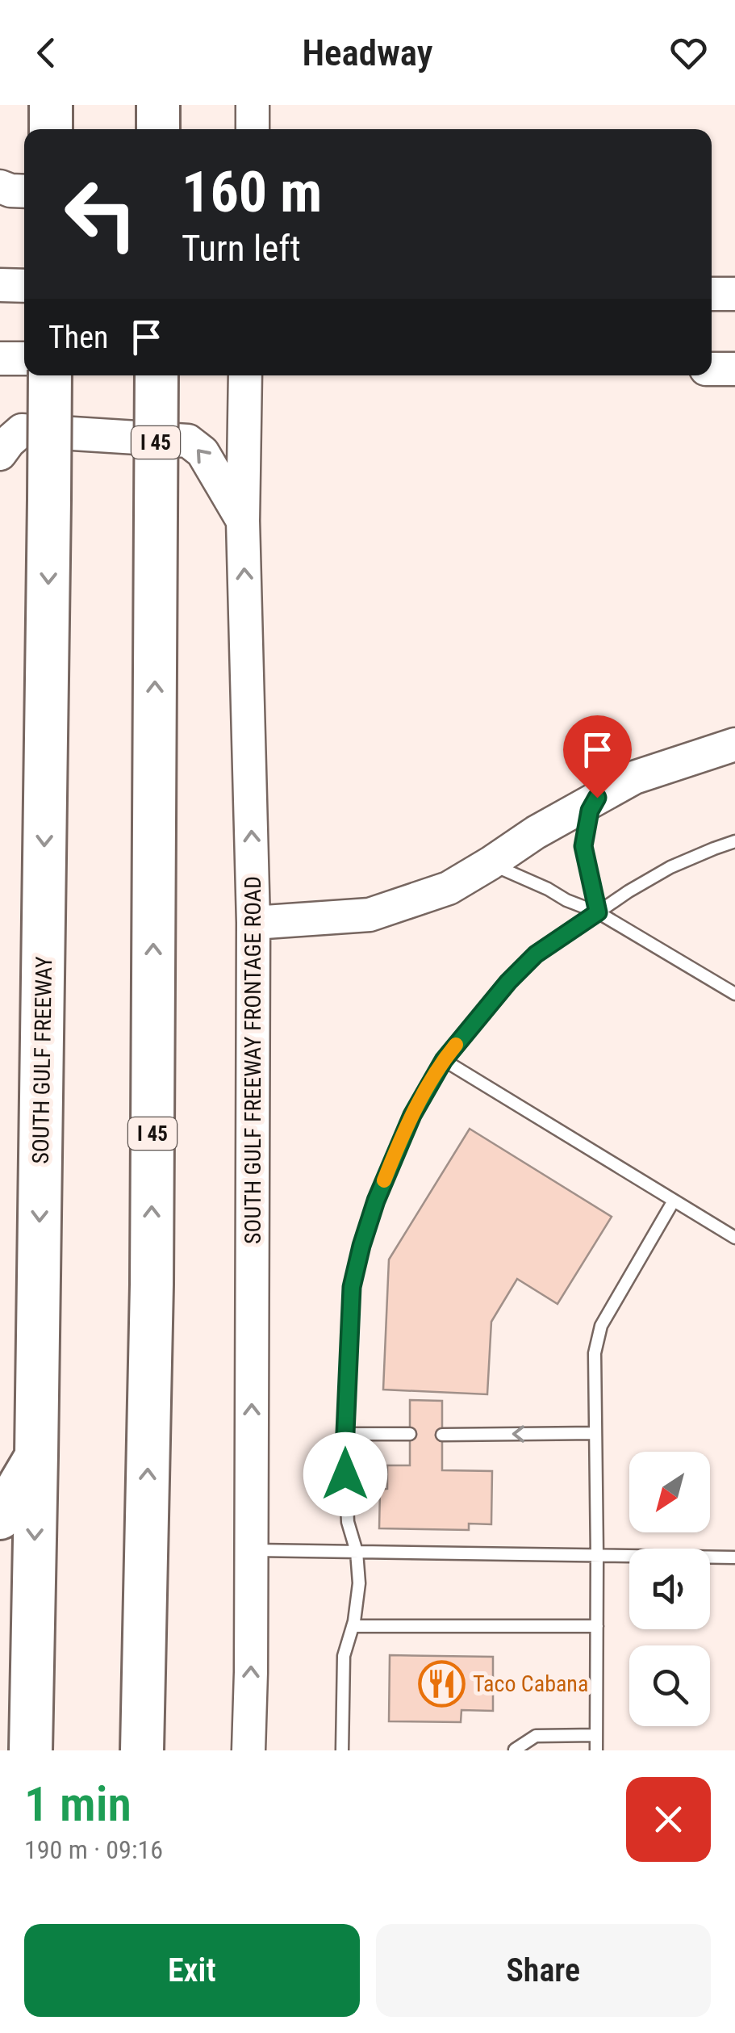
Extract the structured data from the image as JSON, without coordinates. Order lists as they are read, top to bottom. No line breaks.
{"streets":{"highway":["I 45","SOUTH GULF FREEWAY"],"main road":["SOUTH GULF FREEWAY FRONTAGE ROAD"]},"one_way":["SOUTH GULF FREEWAY FRONTAGE ROAD"],"places":{"restaurant":["Taco Cabana"]},"north":"bottom left","page":{"header":"Headway","turn":["160 m","Turn left"],"then":"Then","heading":["1 min","190 m · 09:16"],"buttons":["Exit","Share"]}}
